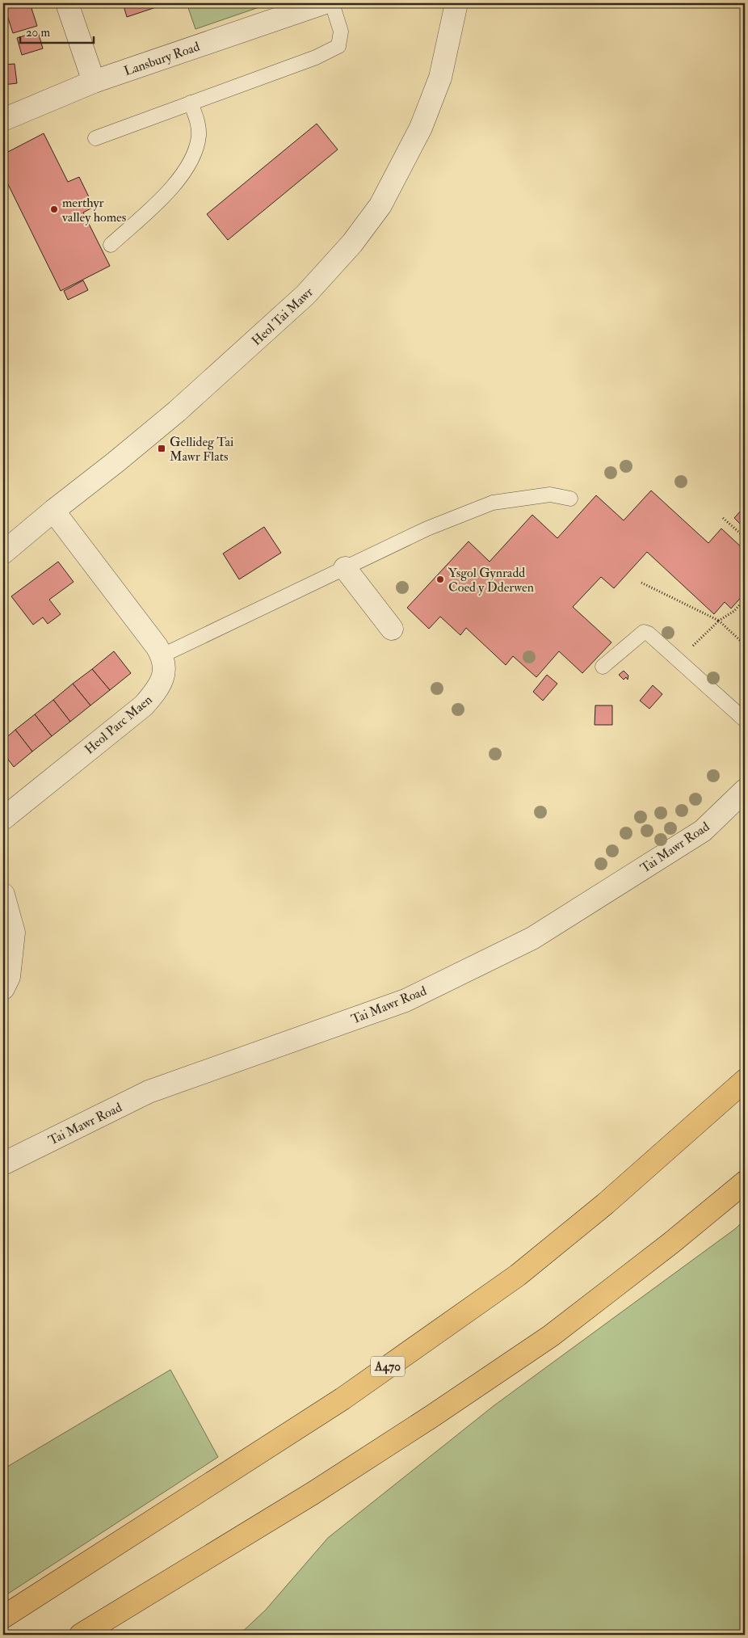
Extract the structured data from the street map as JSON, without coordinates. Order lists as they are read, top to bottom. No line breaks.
{"streets":{"highway":["A470"],"street":["Lansbury Road","Heol Tai Mawr","Heol Parc Maen","Tai Mawr Road"]},"places":{"other":["merthyr valley homes","Ysgol Gynradd Coed y Dderwen"],"transit":["Gellideg Tai Mawr Flats"]},"scale_bar":"20 m"}
